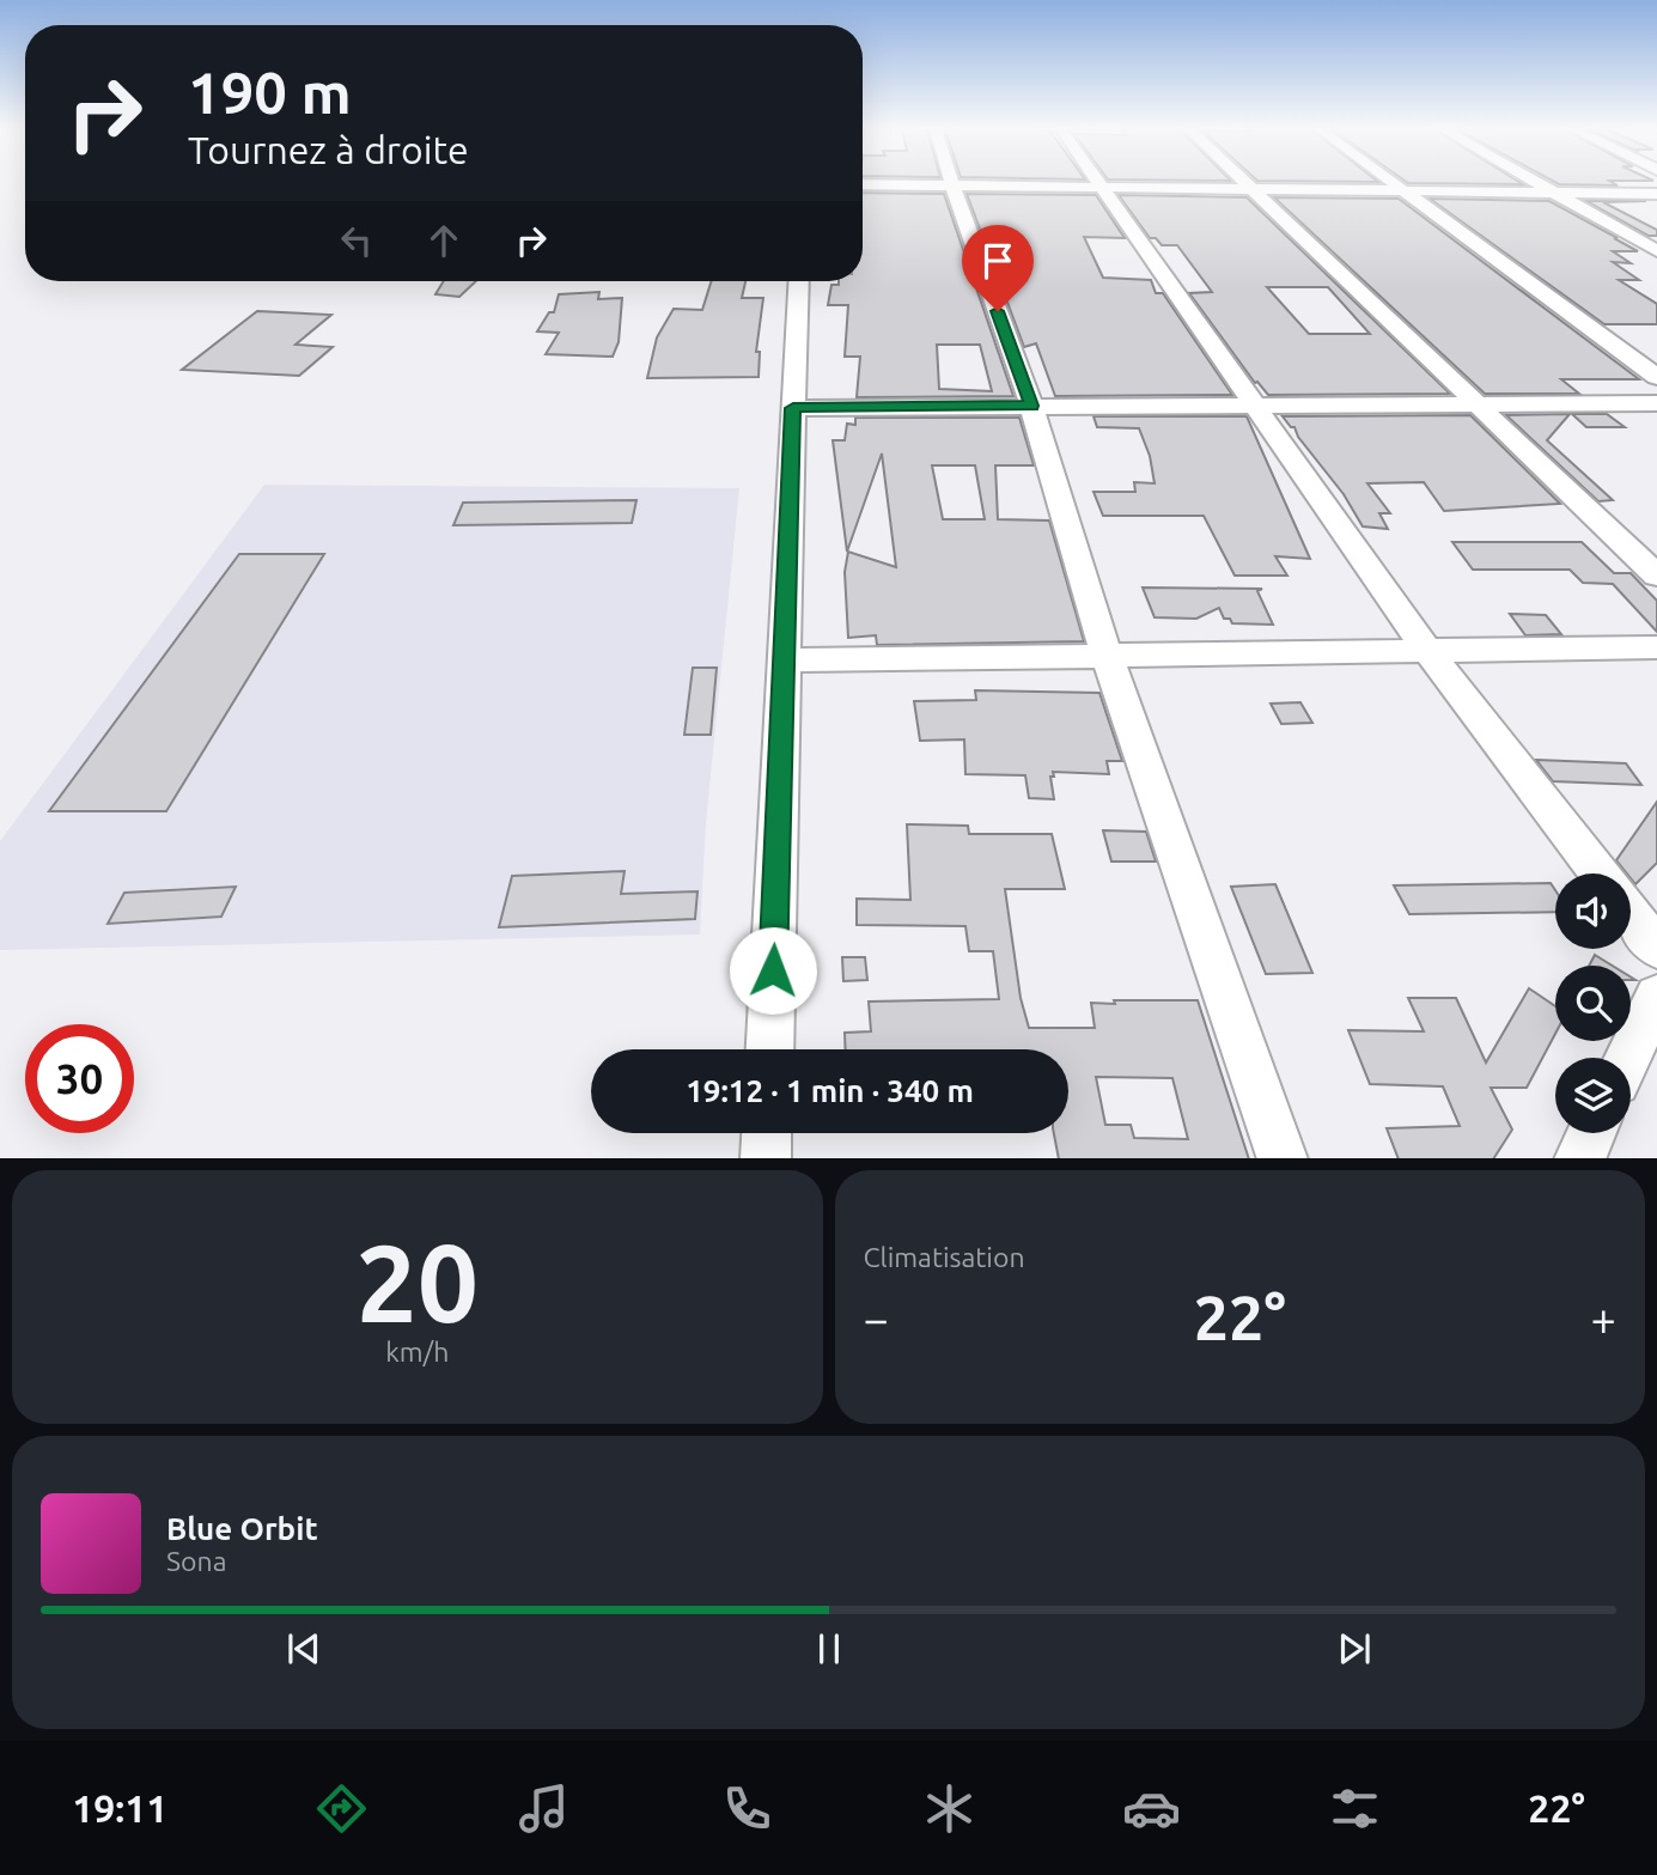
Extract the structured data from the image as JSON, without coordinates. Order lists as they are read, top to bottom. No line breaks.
{"page":{"turn":["190 m","Tournez à droite"],"limit":"30","trip":"19:12 · 1 min · 340 m","tile":[["20","km/h"],"Climatisation"],"heat":["−","22°","+"],"song":["Blue Orbit","Sona"],"tabs":["19:11","22°"]}}
